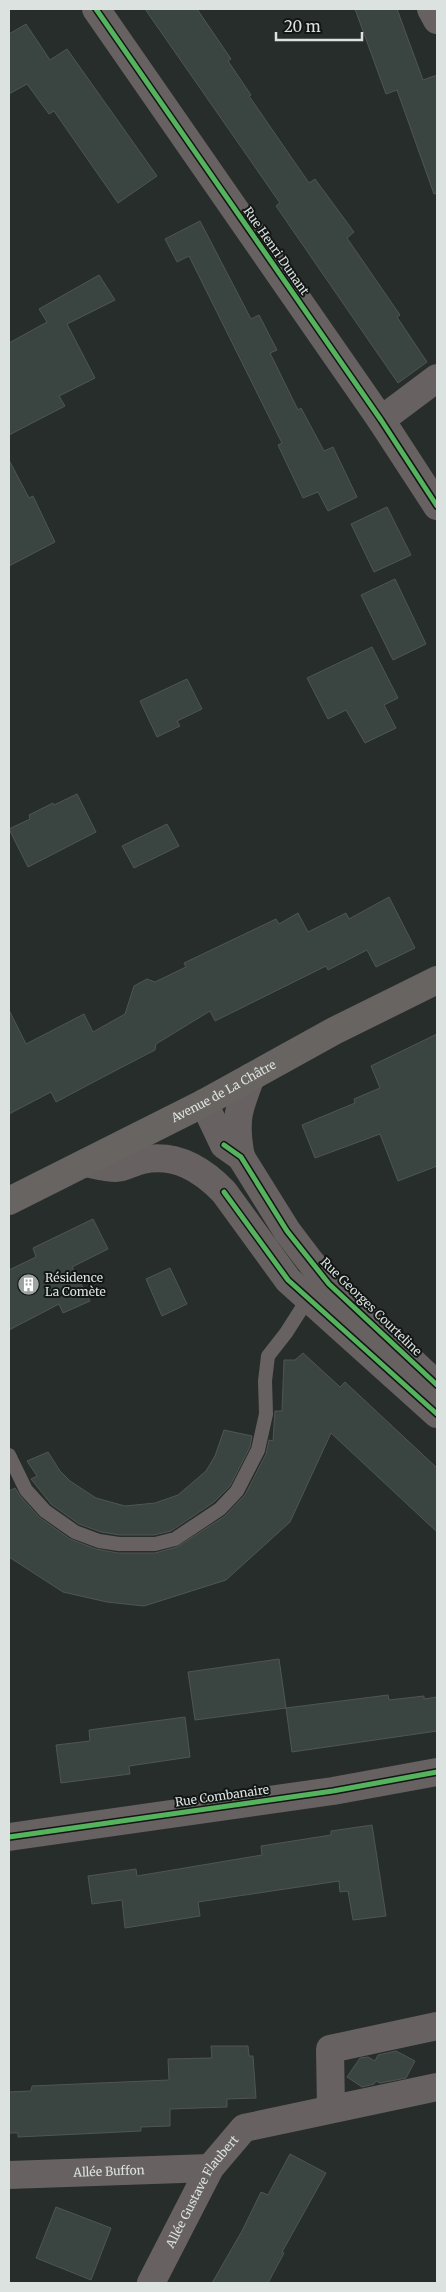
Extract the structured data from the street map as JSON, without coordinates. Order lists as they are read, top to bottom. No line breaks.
{"streets":{"main road":["Avenue de La Châtre"],"street":["Rue Henri Dunant","Rue Georges Courteline","Rue Combanaire","Allée Buffon","Allée Gustave Flaubert"]},"crossings":[["Avenue de La Châtre","Rue Georges Courteline"],["Allée Buffon","Allée Gustave Flaubert"]],"places":{"building":["Résidence La Comète"]},"scale_bar":"20 m"}
